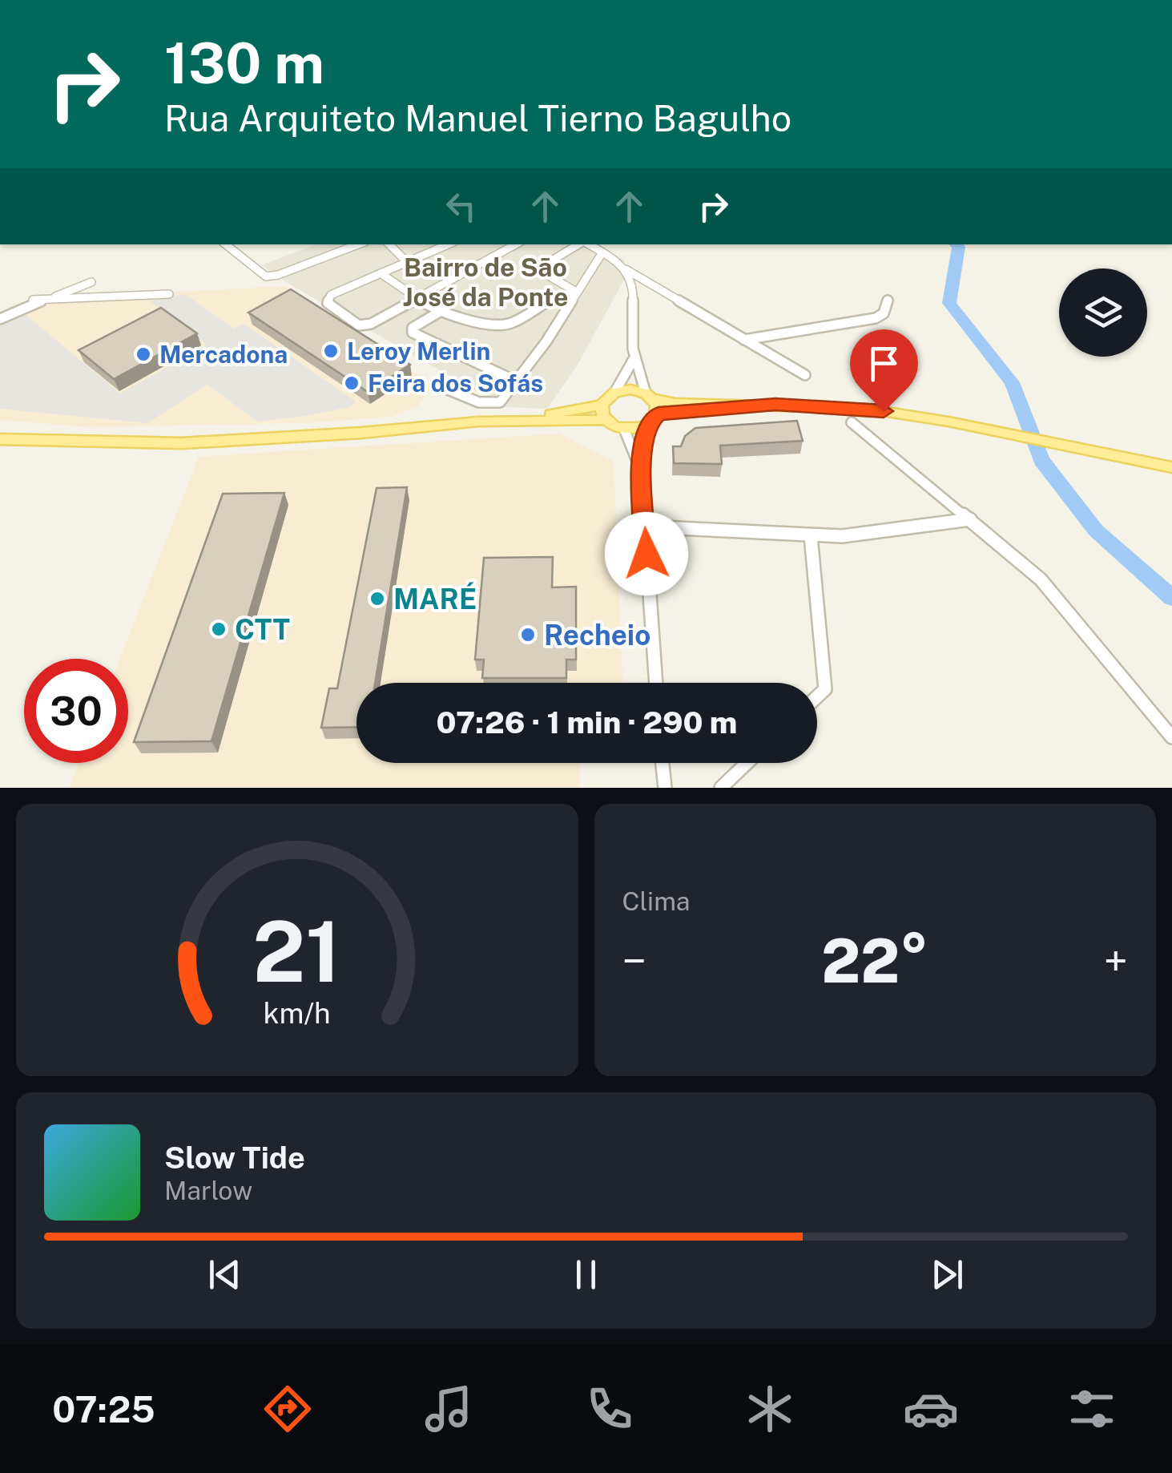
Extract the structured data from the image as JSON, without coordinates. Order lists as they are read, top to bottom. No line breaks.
{"districts":["Bairro de São José da Ponte"],"places":["Leroy Merlin","Mercadona","Feira dos Sofás","MARÉ","CTT","Recheio"],"page":{"turn":["130 m","Rua Arquiteto Manuel Tierno Bagulho"],"limit":"30","trip":"07:26 · 1 min · 290 m","tile":"Clima","heat":["−","22°","+"],"song":["Slow Tide","Marlow"],"tabs":"07:25","gauge":["21","km/h"]}}
